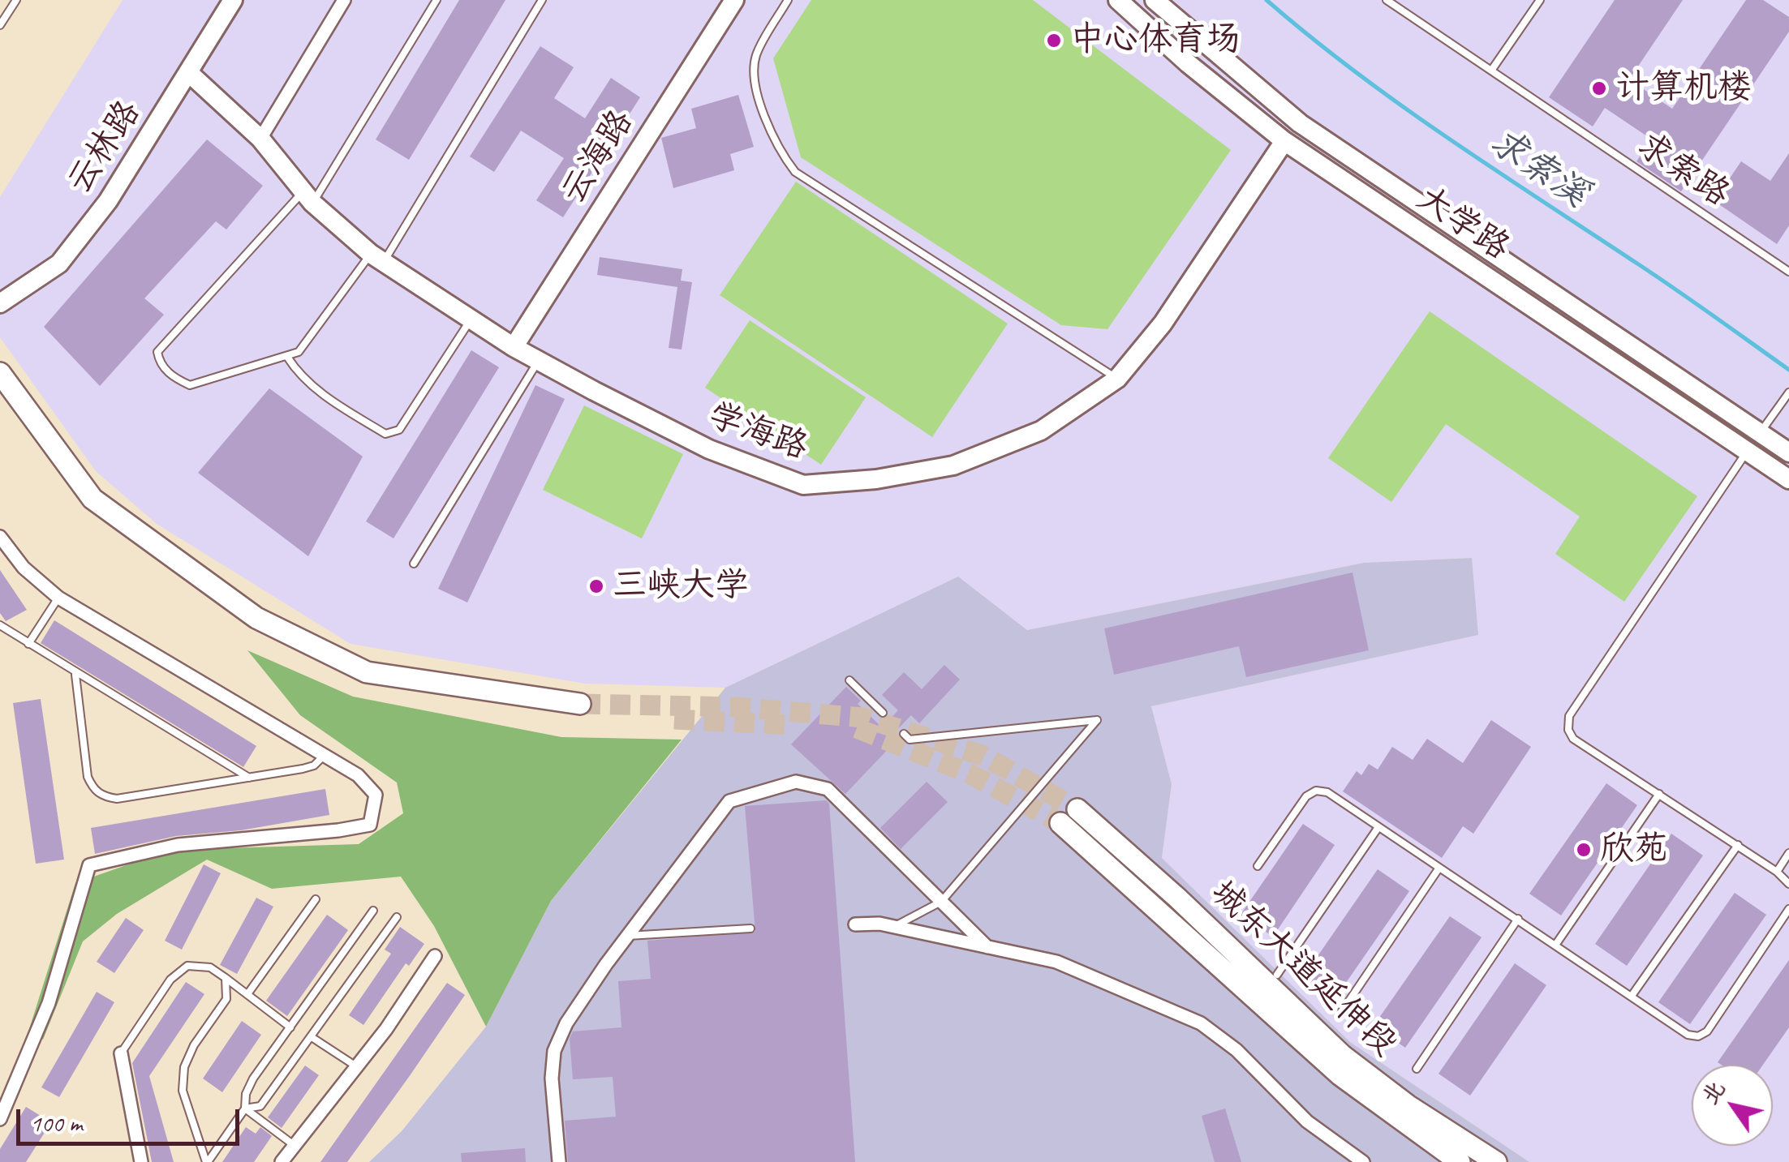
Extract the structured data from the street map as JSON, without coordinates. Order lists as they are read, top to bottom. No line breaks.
{"streets":{"main road":["城东大道延伸段"],"street":["云林路","云海路","大学路","学海路"],"lane":["求索路"]},"crossings":[["云林路","学海路"],["云海路","学海路"],["大学路","学海路"]],"water":["求索溪"],"places":["中心体育场","计算机楼","三峡大学","欣苑"],"scale_bar":"100 m","north":"top left"}
